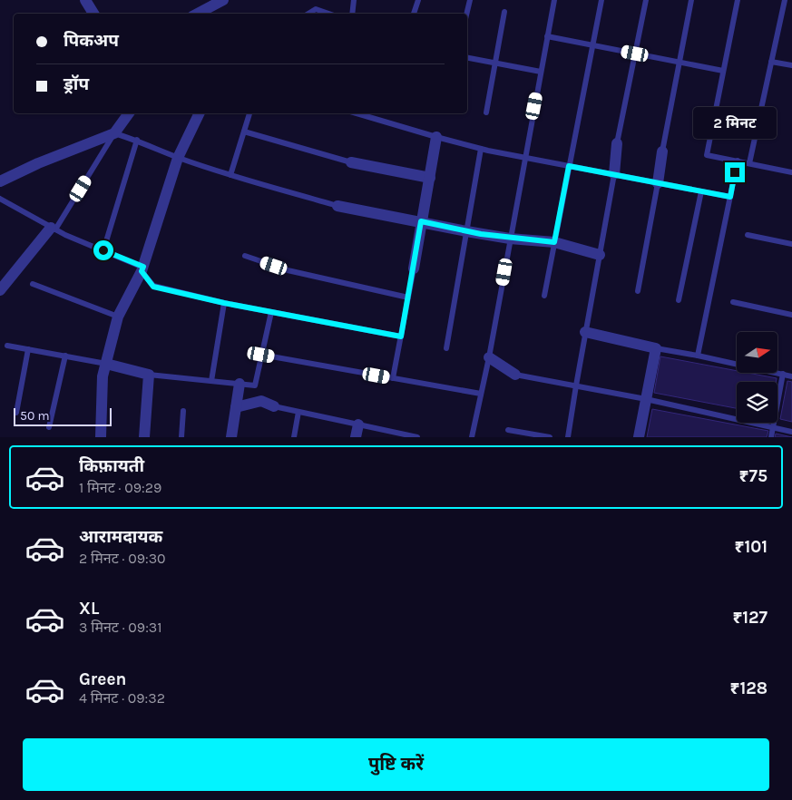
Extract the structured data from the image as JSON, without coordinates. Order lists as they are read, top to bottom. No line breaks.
{"scale_bar":"50 m","north":"right","page":{"banner":["पिकअप","ड्रॉप"],"bubble":"2 मिनट","scale":"50 m","list":[{"name":"किफ़ायती","note":"1 मिनट · 09:29","value":"₹75"},{"name":"आरामदायक","note":"2 मिनट · 09:30","value":"₹101"},{"name":"XL","note":"3 मिनट · 09:31","value":"₹127"},{"name":"Green","note":"4 मिनट · 09:32","value":"₹128"}],"buttons":"पुष्टि करें"}}
